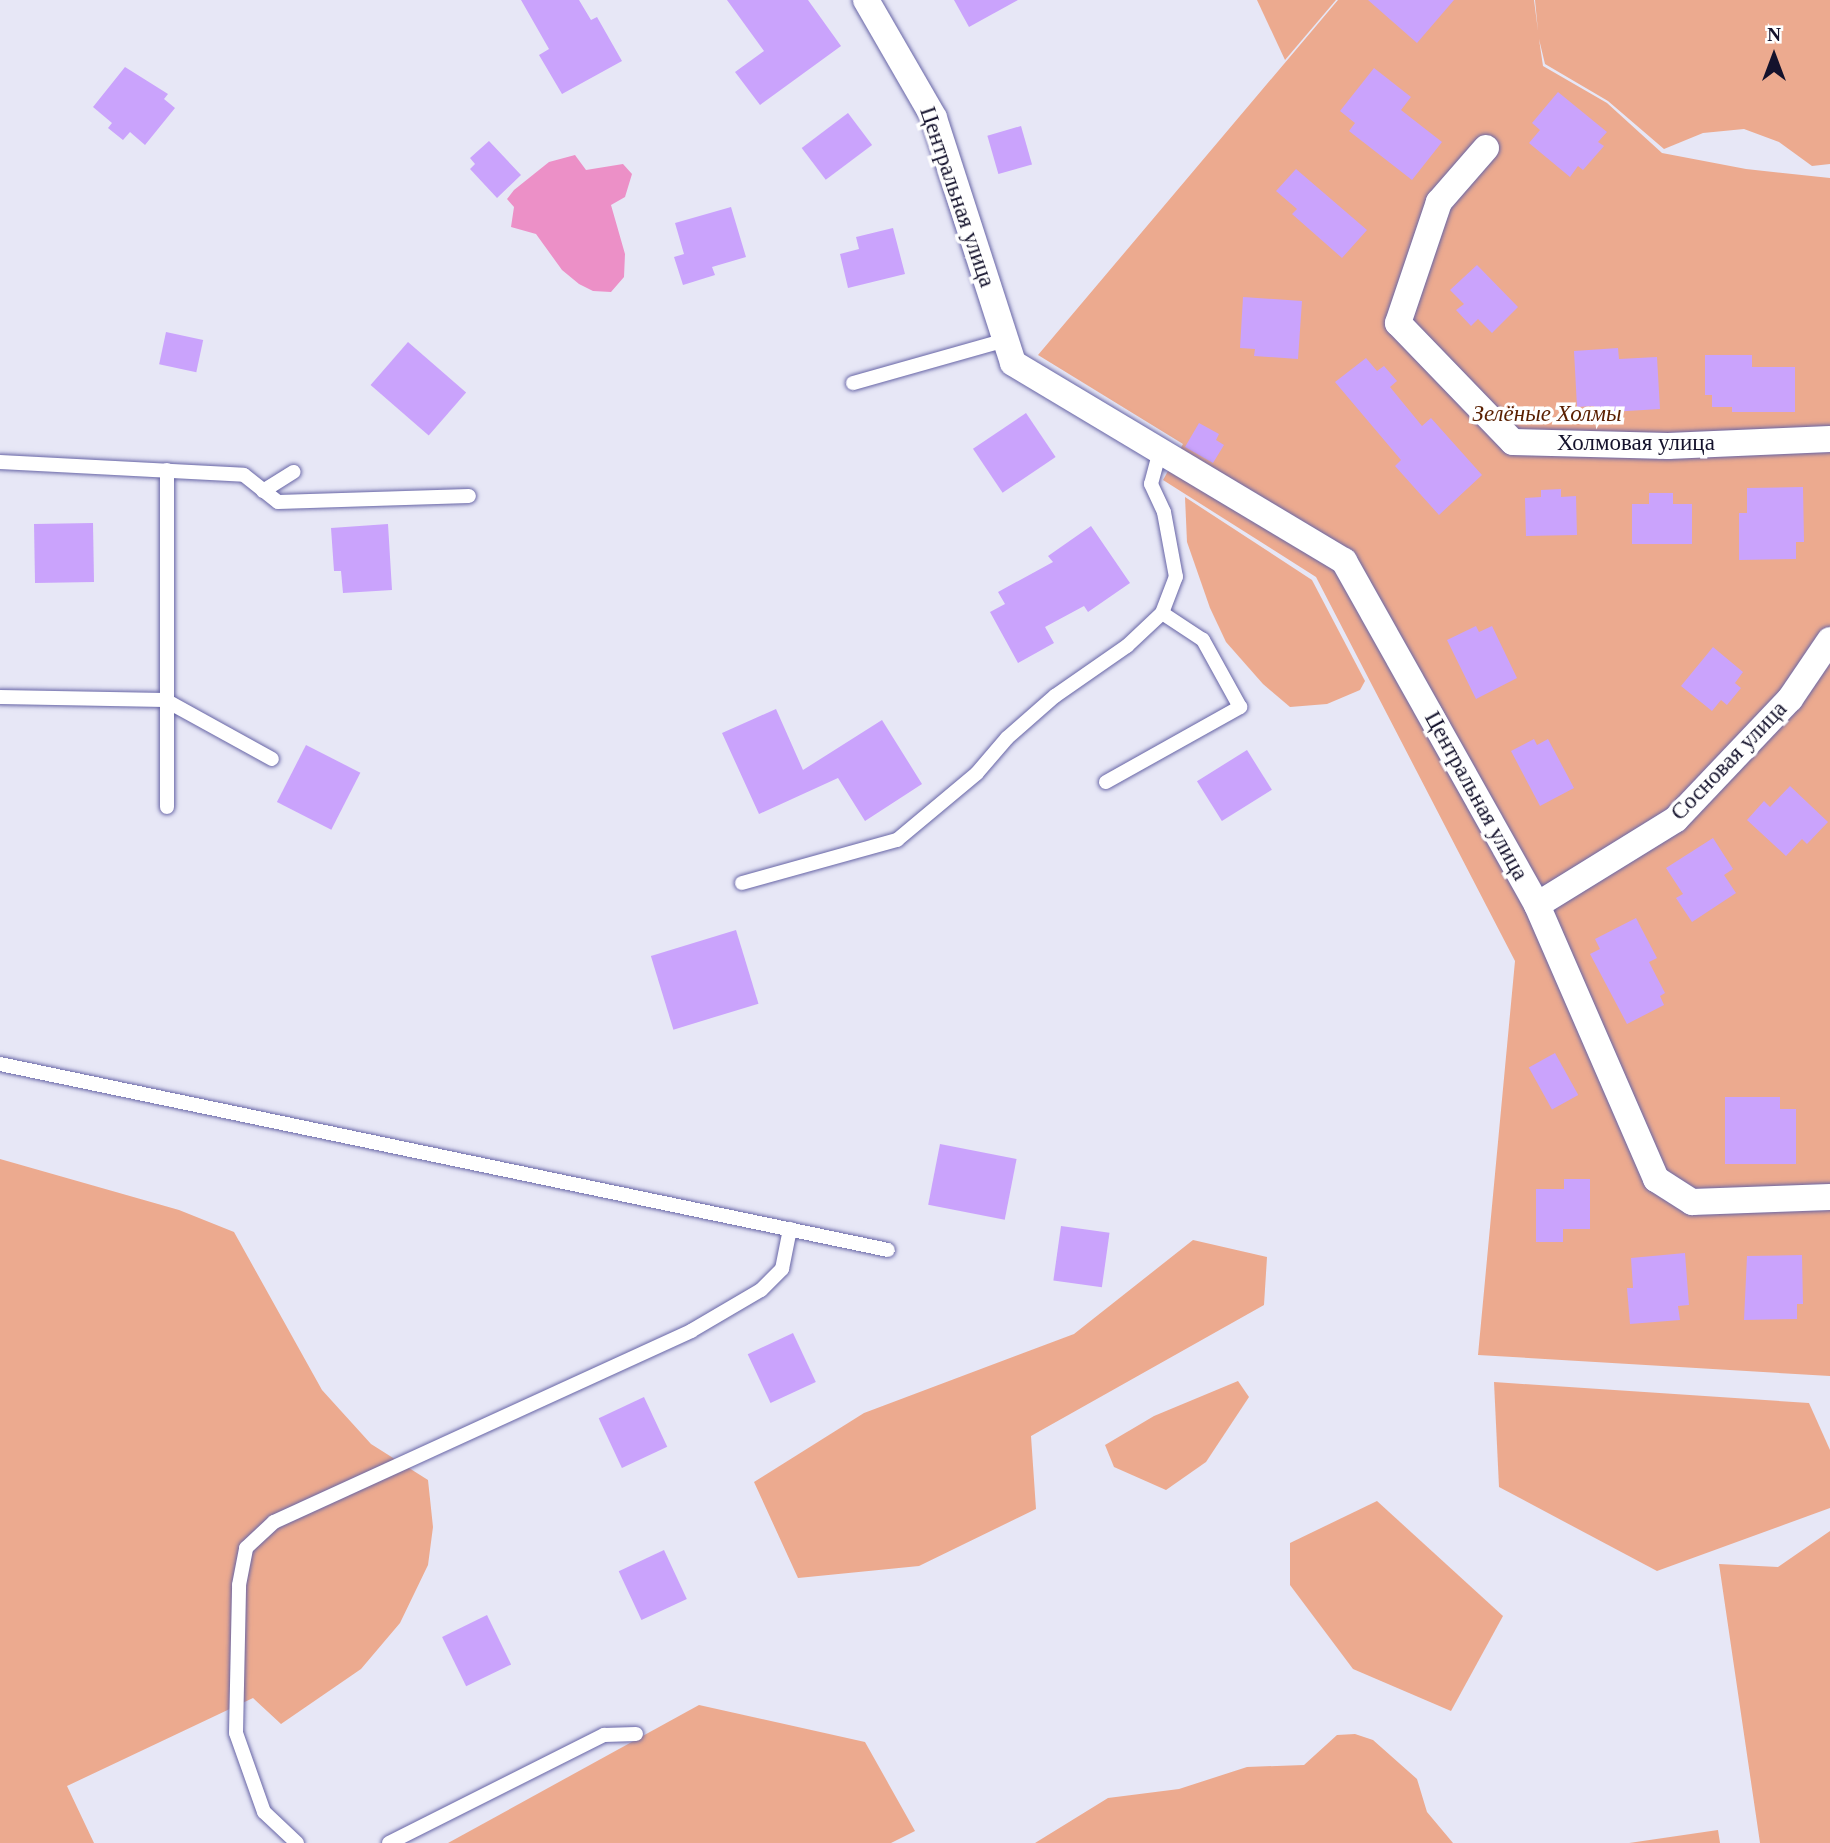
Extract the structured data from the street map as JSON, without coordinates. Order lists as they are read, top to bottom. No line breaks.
{"streets":{"street":["Центральная улица","Холмовая улица","Сосновая улица"]},"crossings":[["Центральная улица","Сосновая улица"]],"parks":["Зелёные Холмы"],"north":"top"}
